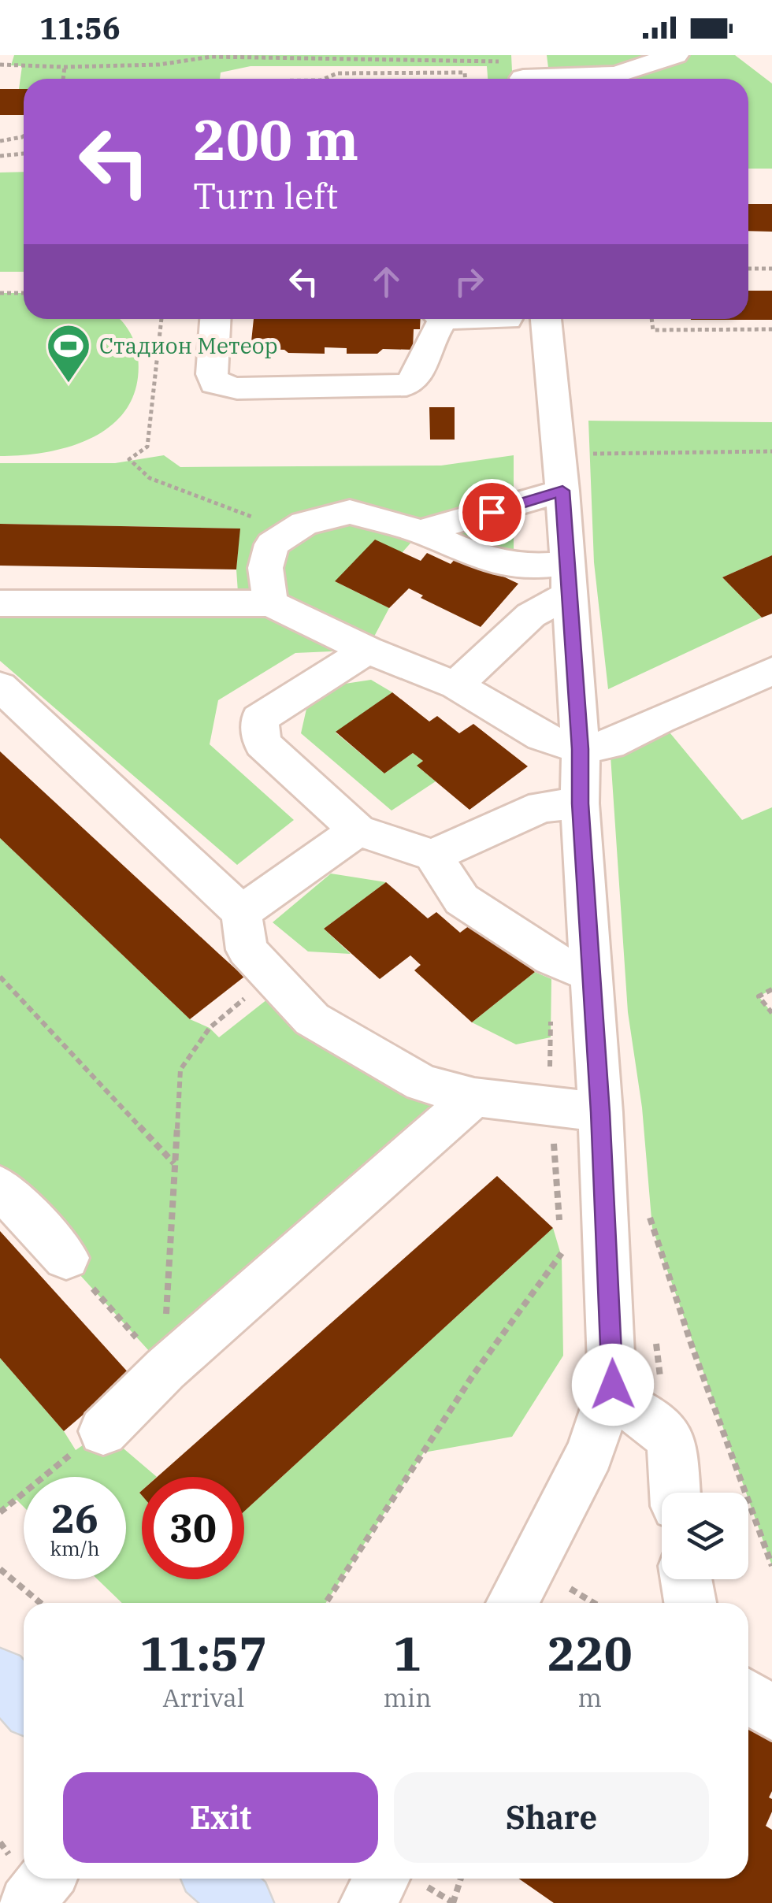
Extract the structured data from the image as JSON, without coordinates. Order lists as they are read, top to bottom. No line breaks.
{"places":{"sports":["Стадион Метеор"]},"page":{"status":"11:56","turn":["200 m","Turn left"],"speed":"26 km/h","limit":"30","eta":["11:57","Arrival","1","min","220","m"],"buttons":["Exit","Share"]}}
